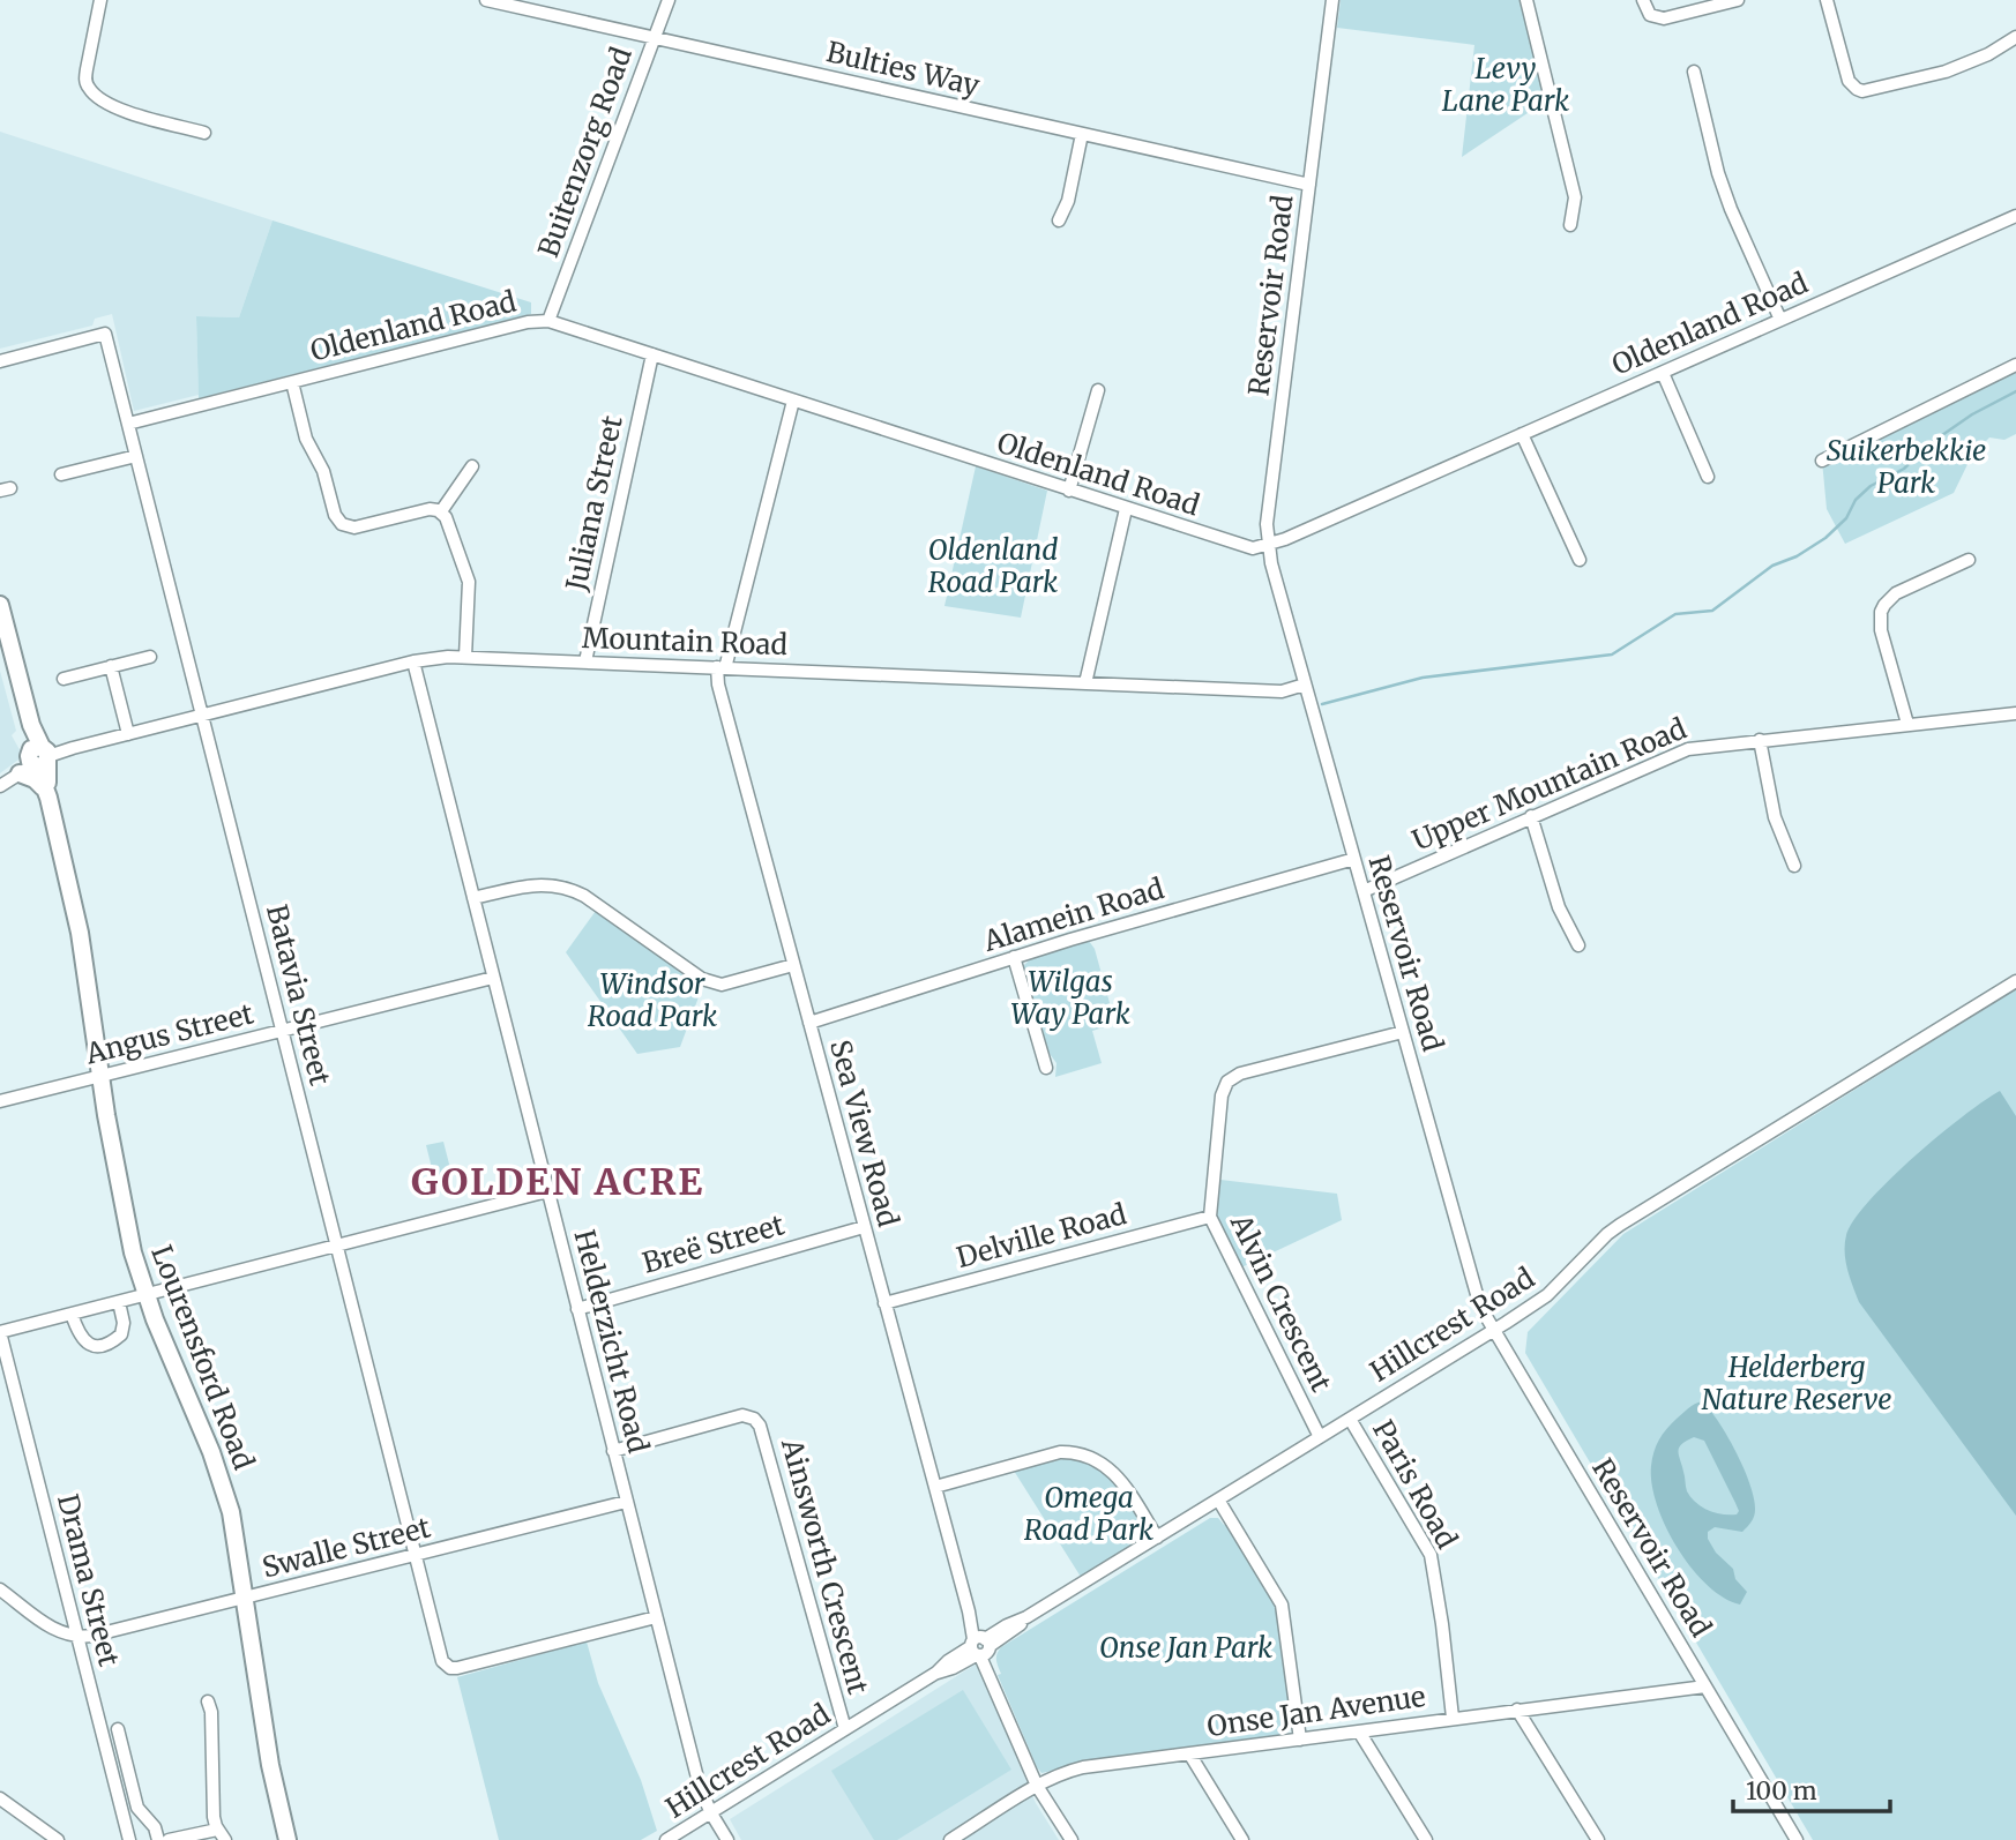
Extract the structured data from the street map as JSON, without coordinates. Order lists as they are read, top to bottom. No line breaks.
{"streets":{"street":["Bulties Way","Buitenzorg Road","Reservoir Road","Oldenland Road","Juliana Street","Mountain Road","Upper Mountain Road","Alamein Road","Batavia Street","Angus Street","Sea View Road","Delville Road","Breë Street","Alvin Crescent","Hillcrest Road","Helderzicht Road","Lourensford Road","Paris Road","Swalle Street","Ainsworth Crescent","Drama Street","Onse Jan Avenue"]},"crossings":[["Bulties Way","Buitenzorg Road"],["Bulties Way","Reservoir Road"],["Buitenzorg Road","Oldenland Road"],["Reservoir Road","Oldenland Road"],["Reservoir Road","Mountain Road"],["Reservoir Road","Upper Mountain Road"],["Reservoir Road","Alamein Road"],["Reservoir Road","Alvin Crescent"],["Reservoir Road","Hillcrest Road"],["Reservoir Road","Onse Jan Avenue"],["Oldenland Road","Juliana Street"],["Oldenland Road","Batavia Street"],["Oldenland Road","Sea View Road"],["Juliana Street","Mountain Road"],["Mountain Road","Batavia Street"],["Mountain Road","Sea View Road"],["Mountain Road","Helderzicht Road"],["Mountain Road","Lourensford Road"],["Alamein Road","Sea View Road"],["Batavia Street","Angus Street"],["Batavia Street","Helderzicht Road"],["Batavia Street","Swalle Street"],["Angus Street","Helderzicht Road"],["Angus Street","Lourensford Road"],["Sea View Road","Delville Road"],["Sea View Road","Breë Street"],["Sea View Road","Hillcrest Road"],["Sea View Road","Onse Jan Avenue"],["Delville Road","Alvin Crescent"],["Breë Street","Helderzicht Road"],["Alvin Crescent","Hillcrest Road"],["Hillcrest Road","Helderzicht Road"],["Hillcrest Road","Paris Road"],["Hillcrest Road","Ainsworth Crescent"],["Helderzicht Road","Swalle Street"],["Helderzicht Road","Ainsworth Crescent"],["Lourensford Road","Swalle Street"],["Paris Road","Onse Jan Avenue"],["Swalle Street","Drama Street"]],"districts":["GOLDEN ACRE"],"parks":["Levy Lane Park","Suikerbekkie Park","Oldenland Road Park","Wilgas Way Park","Windsor Road Park","Helderberg Nature Reserve","Omega Road Park","Onse Jan Park"],"scale_bar":"100 m"}
